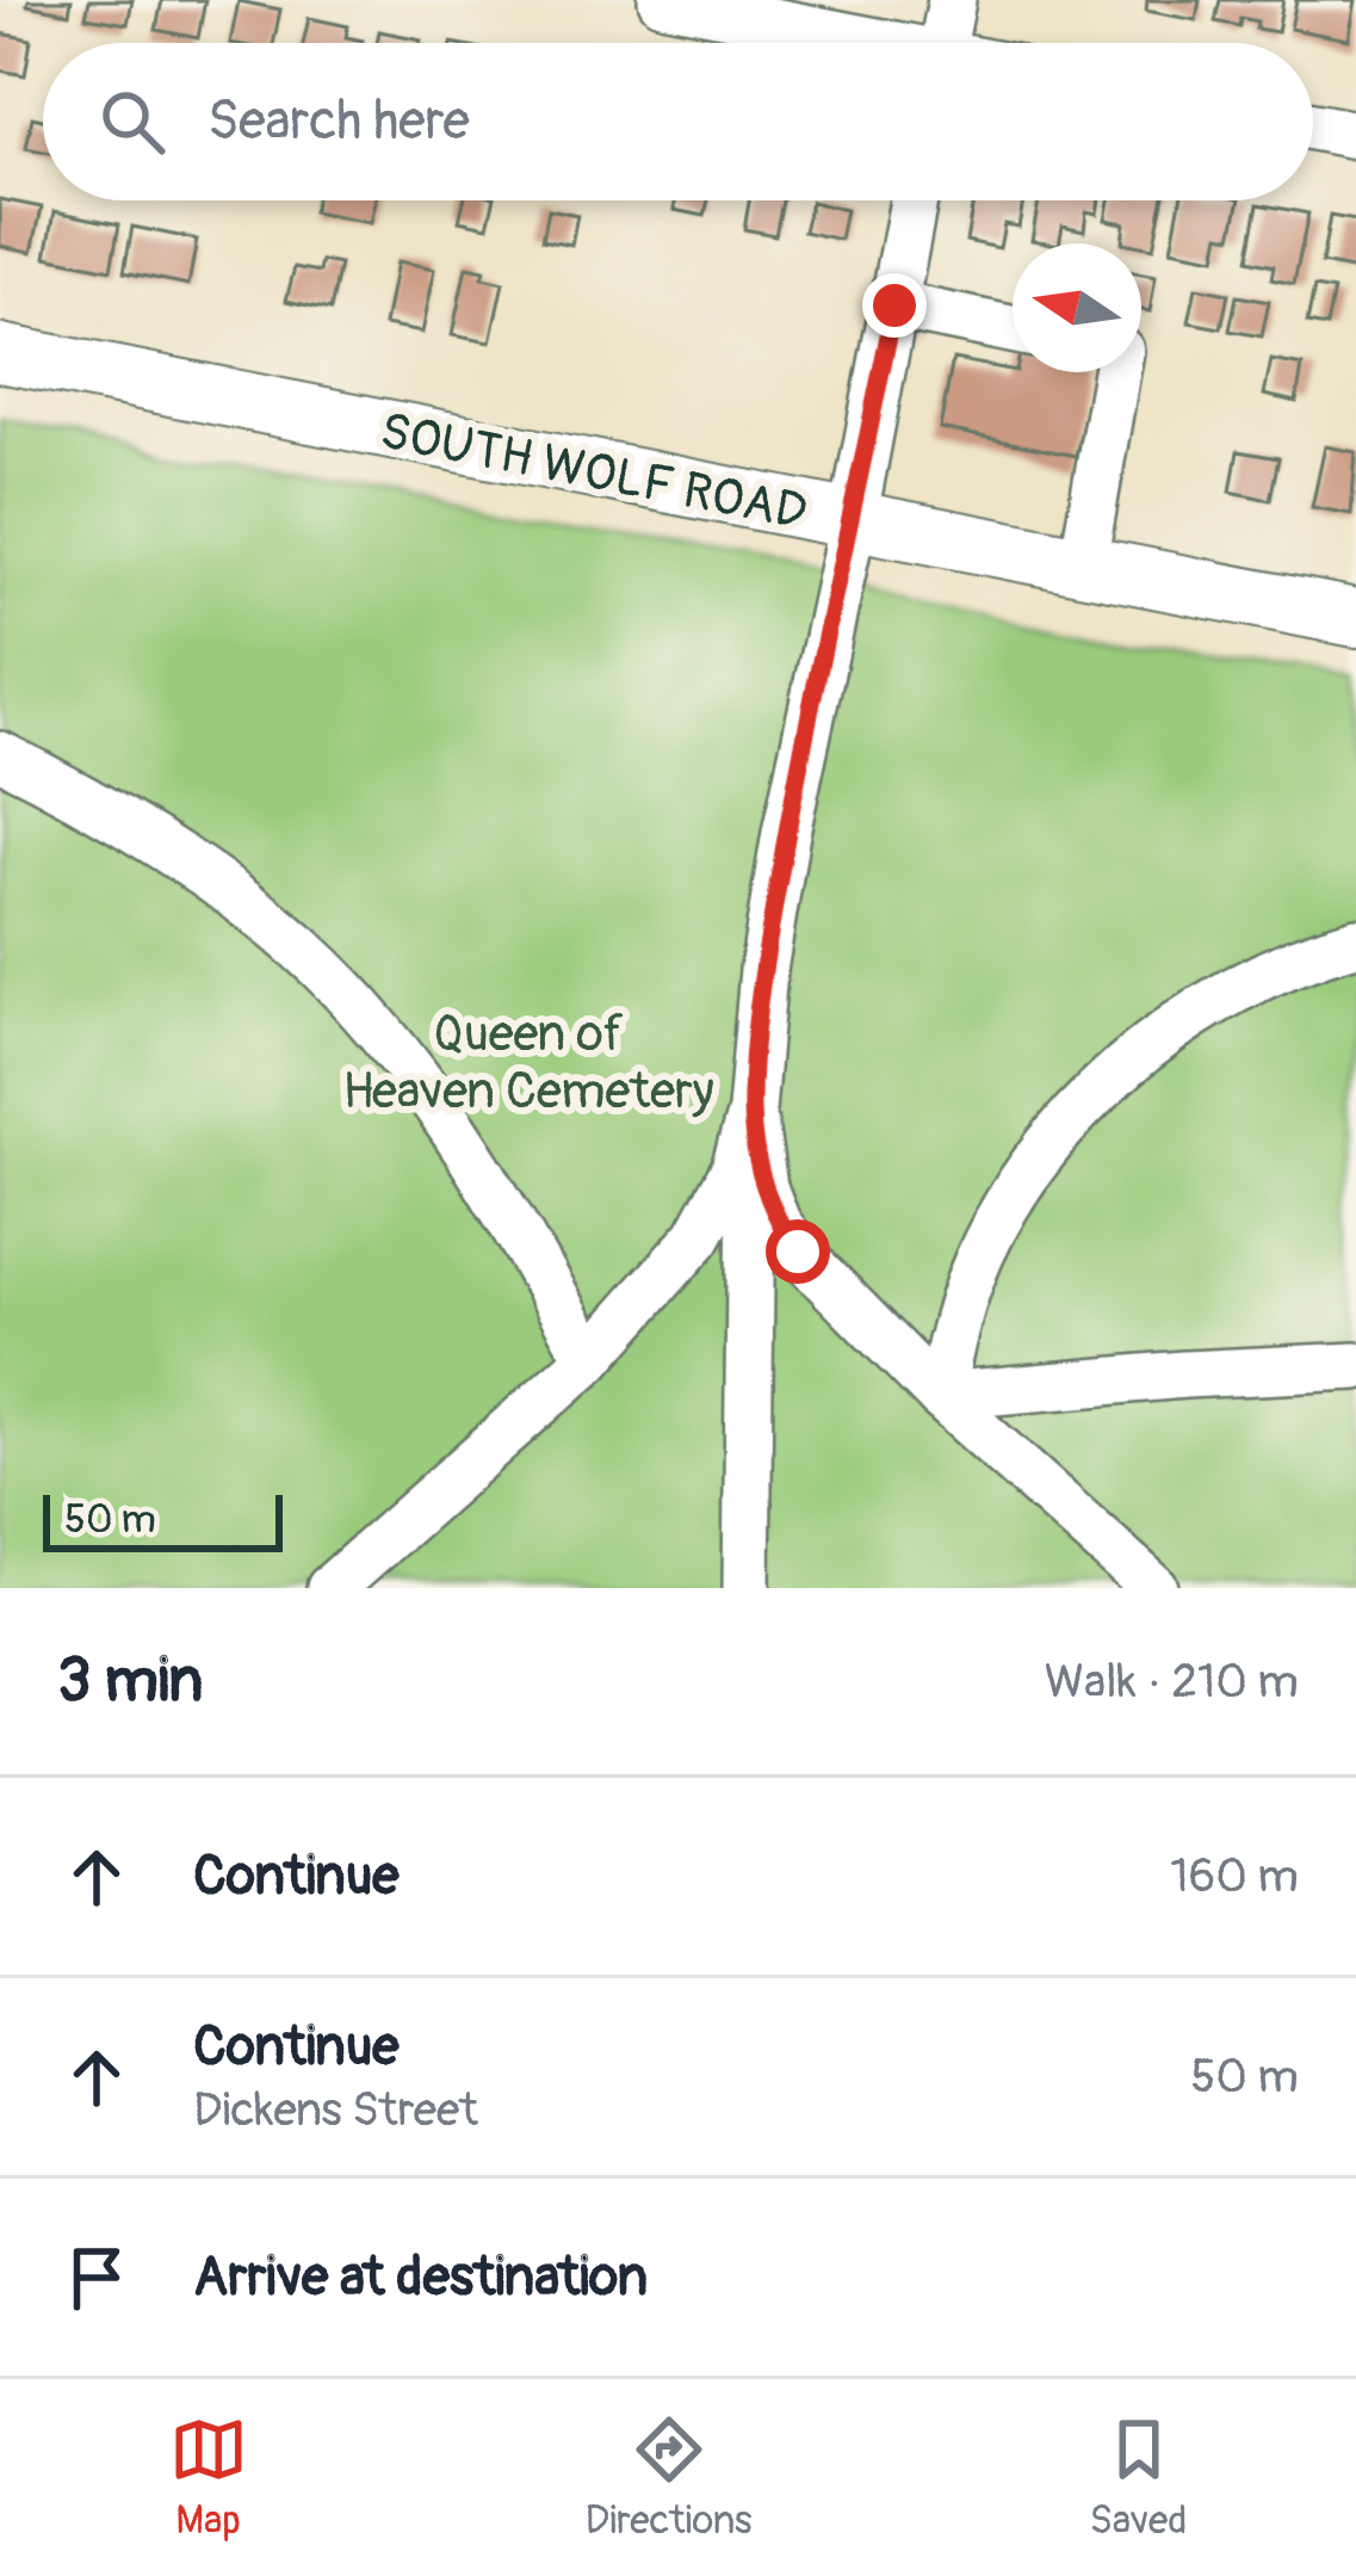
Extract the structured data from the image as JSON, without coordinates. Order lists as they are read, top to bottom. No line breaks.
{"streets":{"main road":["SOUTH WOLF ROAD"]},"parks":["Queen of Heaven Cemetery"],"scale_bar":"50 m","north":"left","page":{"search":"Search here","scale":"50 m","heading":["3 min","Walk · 210 m"],"list":[["Continue","160 m"],["Continue","Dickens Street","50 m"],"Arrive at destination"],"nav":["Map","Directions","Saved"]}}
